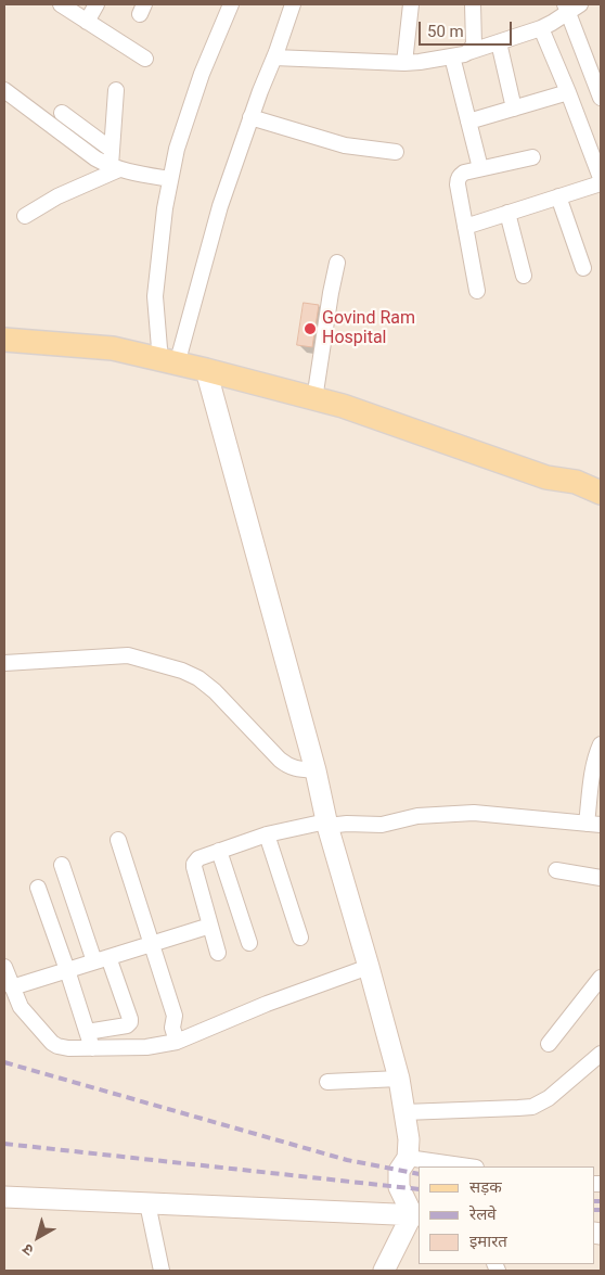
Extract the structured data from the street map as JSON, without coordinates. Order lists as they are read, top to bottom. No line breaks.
{"places":["Govind Ram Hospital"],"legend":["सड़क","रेलवे","इमारत"],"scale_bar":"50 m","north":"bottom left"}
